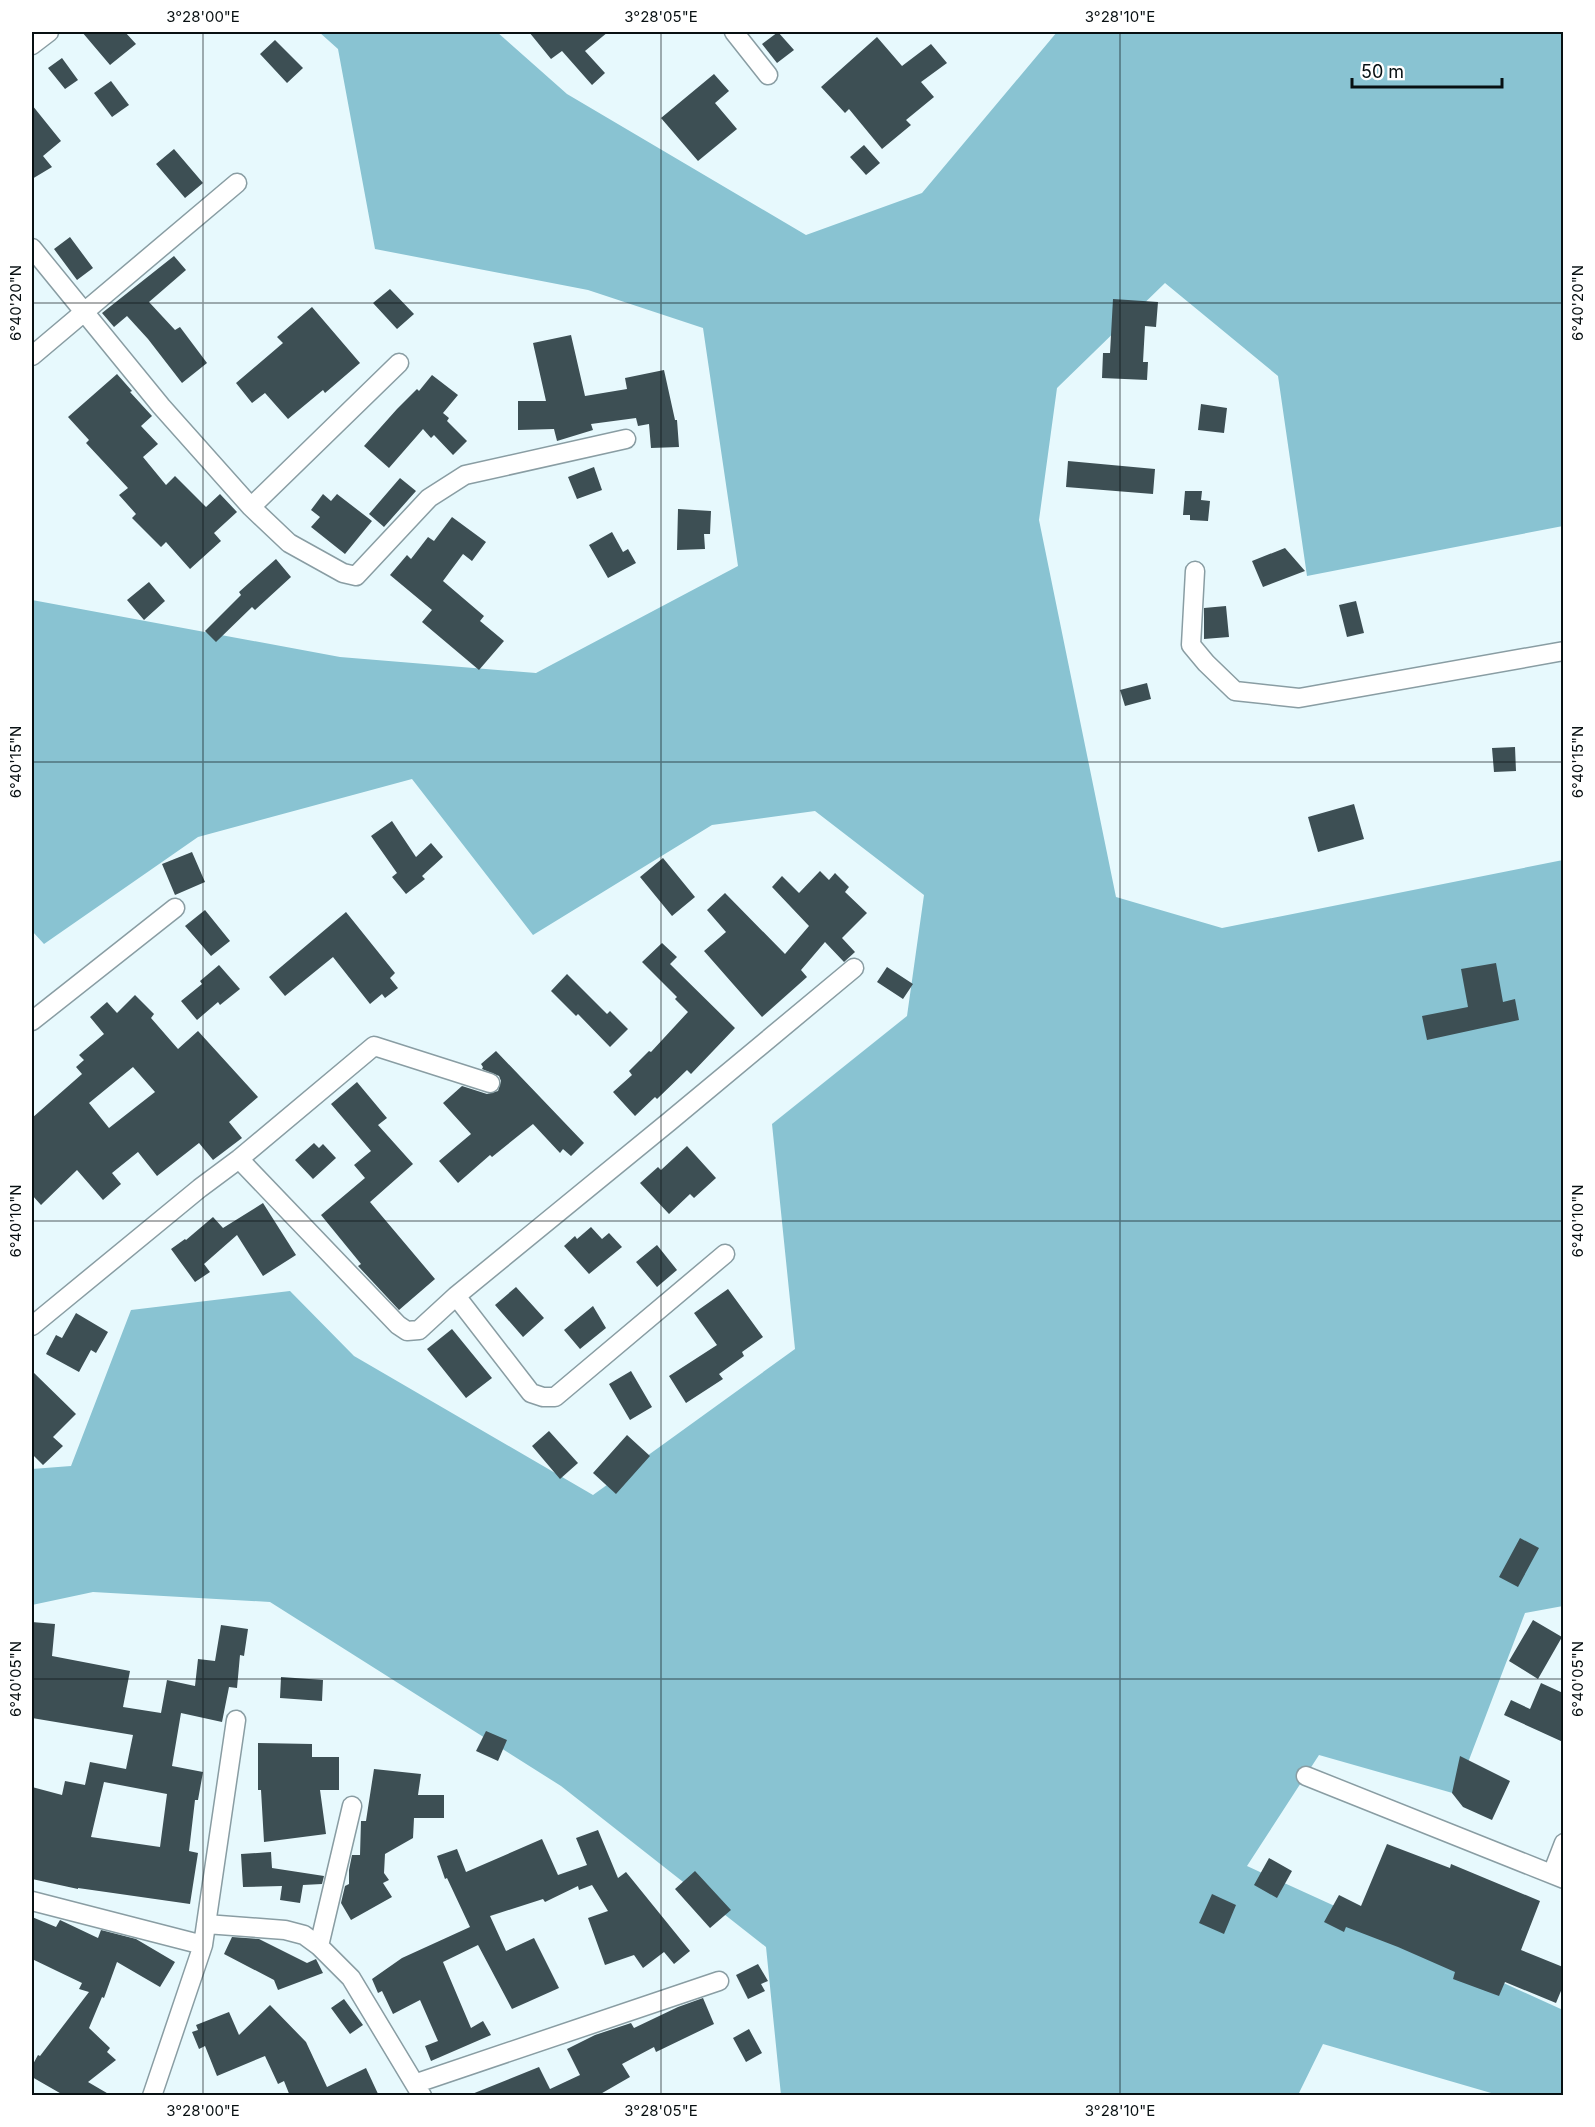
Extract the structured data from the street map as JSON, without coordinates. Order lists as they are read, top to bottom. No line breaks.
{"scale_bar":"50 m","coordinates":["3°28'00\"E","3°28'05\"E","3°28'10\"E","6°40'20\"N","6°40'15\"N","6°40'10\"N","6°40'05\"N"]}
